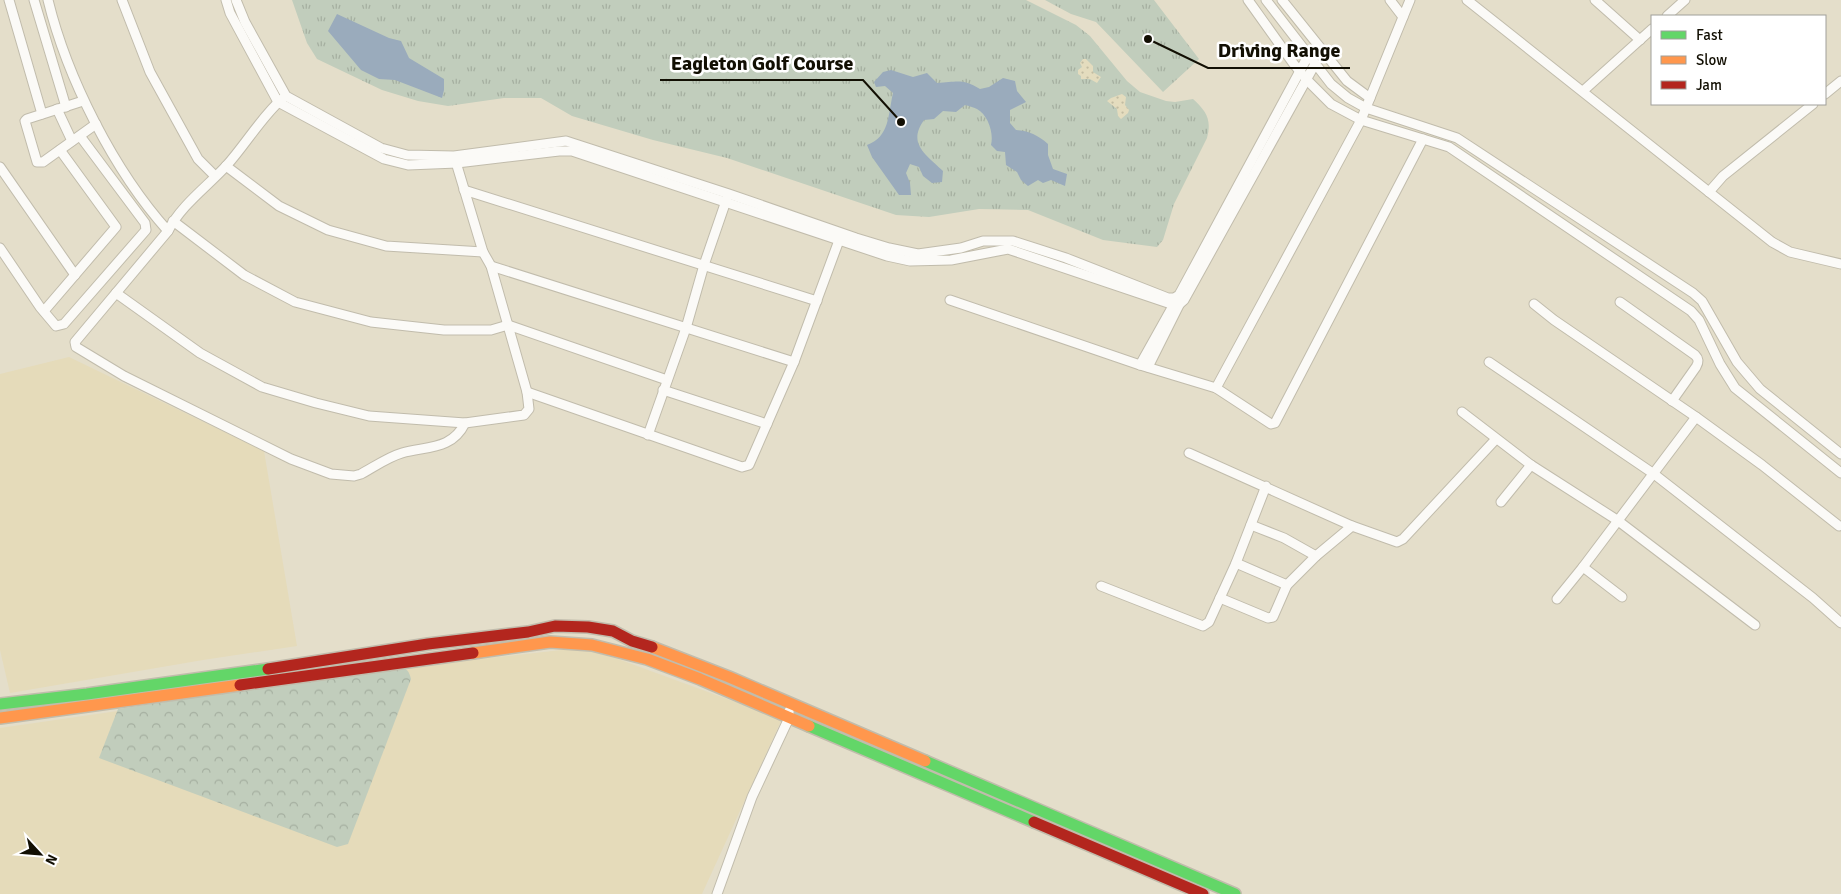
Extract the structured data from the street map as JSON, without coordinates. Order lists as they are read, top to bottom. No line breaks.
{"places":["Driving Range","Eagleton Golf Course"],"legend":["Fast","Slow","Jam"],"north":"bottom right"}
